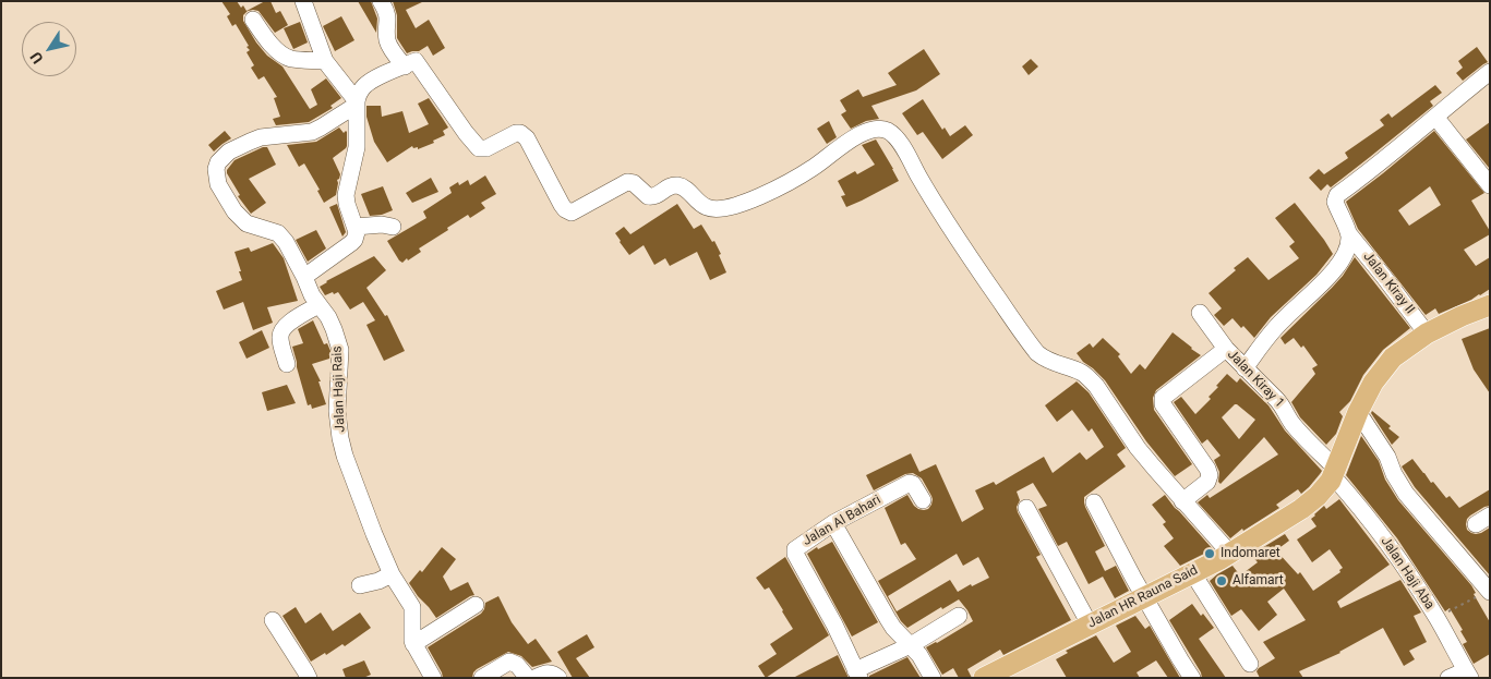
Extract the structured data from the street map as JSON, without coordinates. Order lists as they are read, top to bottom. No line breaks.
{"streets":{"main road":["Jalan HR Rauna Said"],"street":["Jalan Kiray II","Jalan Kiray 1","Jalan Haji Rais","Jalan Al Bahari","Jalan Haji Aba"]},"crossings":[["Jalan Kiray II","Jalan HR Rauna Said"],["Jalan Kiray 1","Jalan Haji Aba"],["Jalan Kiray 1","Jalan HR Rauna Said"],["Jalan Haji Aba","Jalan HR Rauna Said"]],"places":["Indomaret","Alfamart"],"north":"bottom left"}
